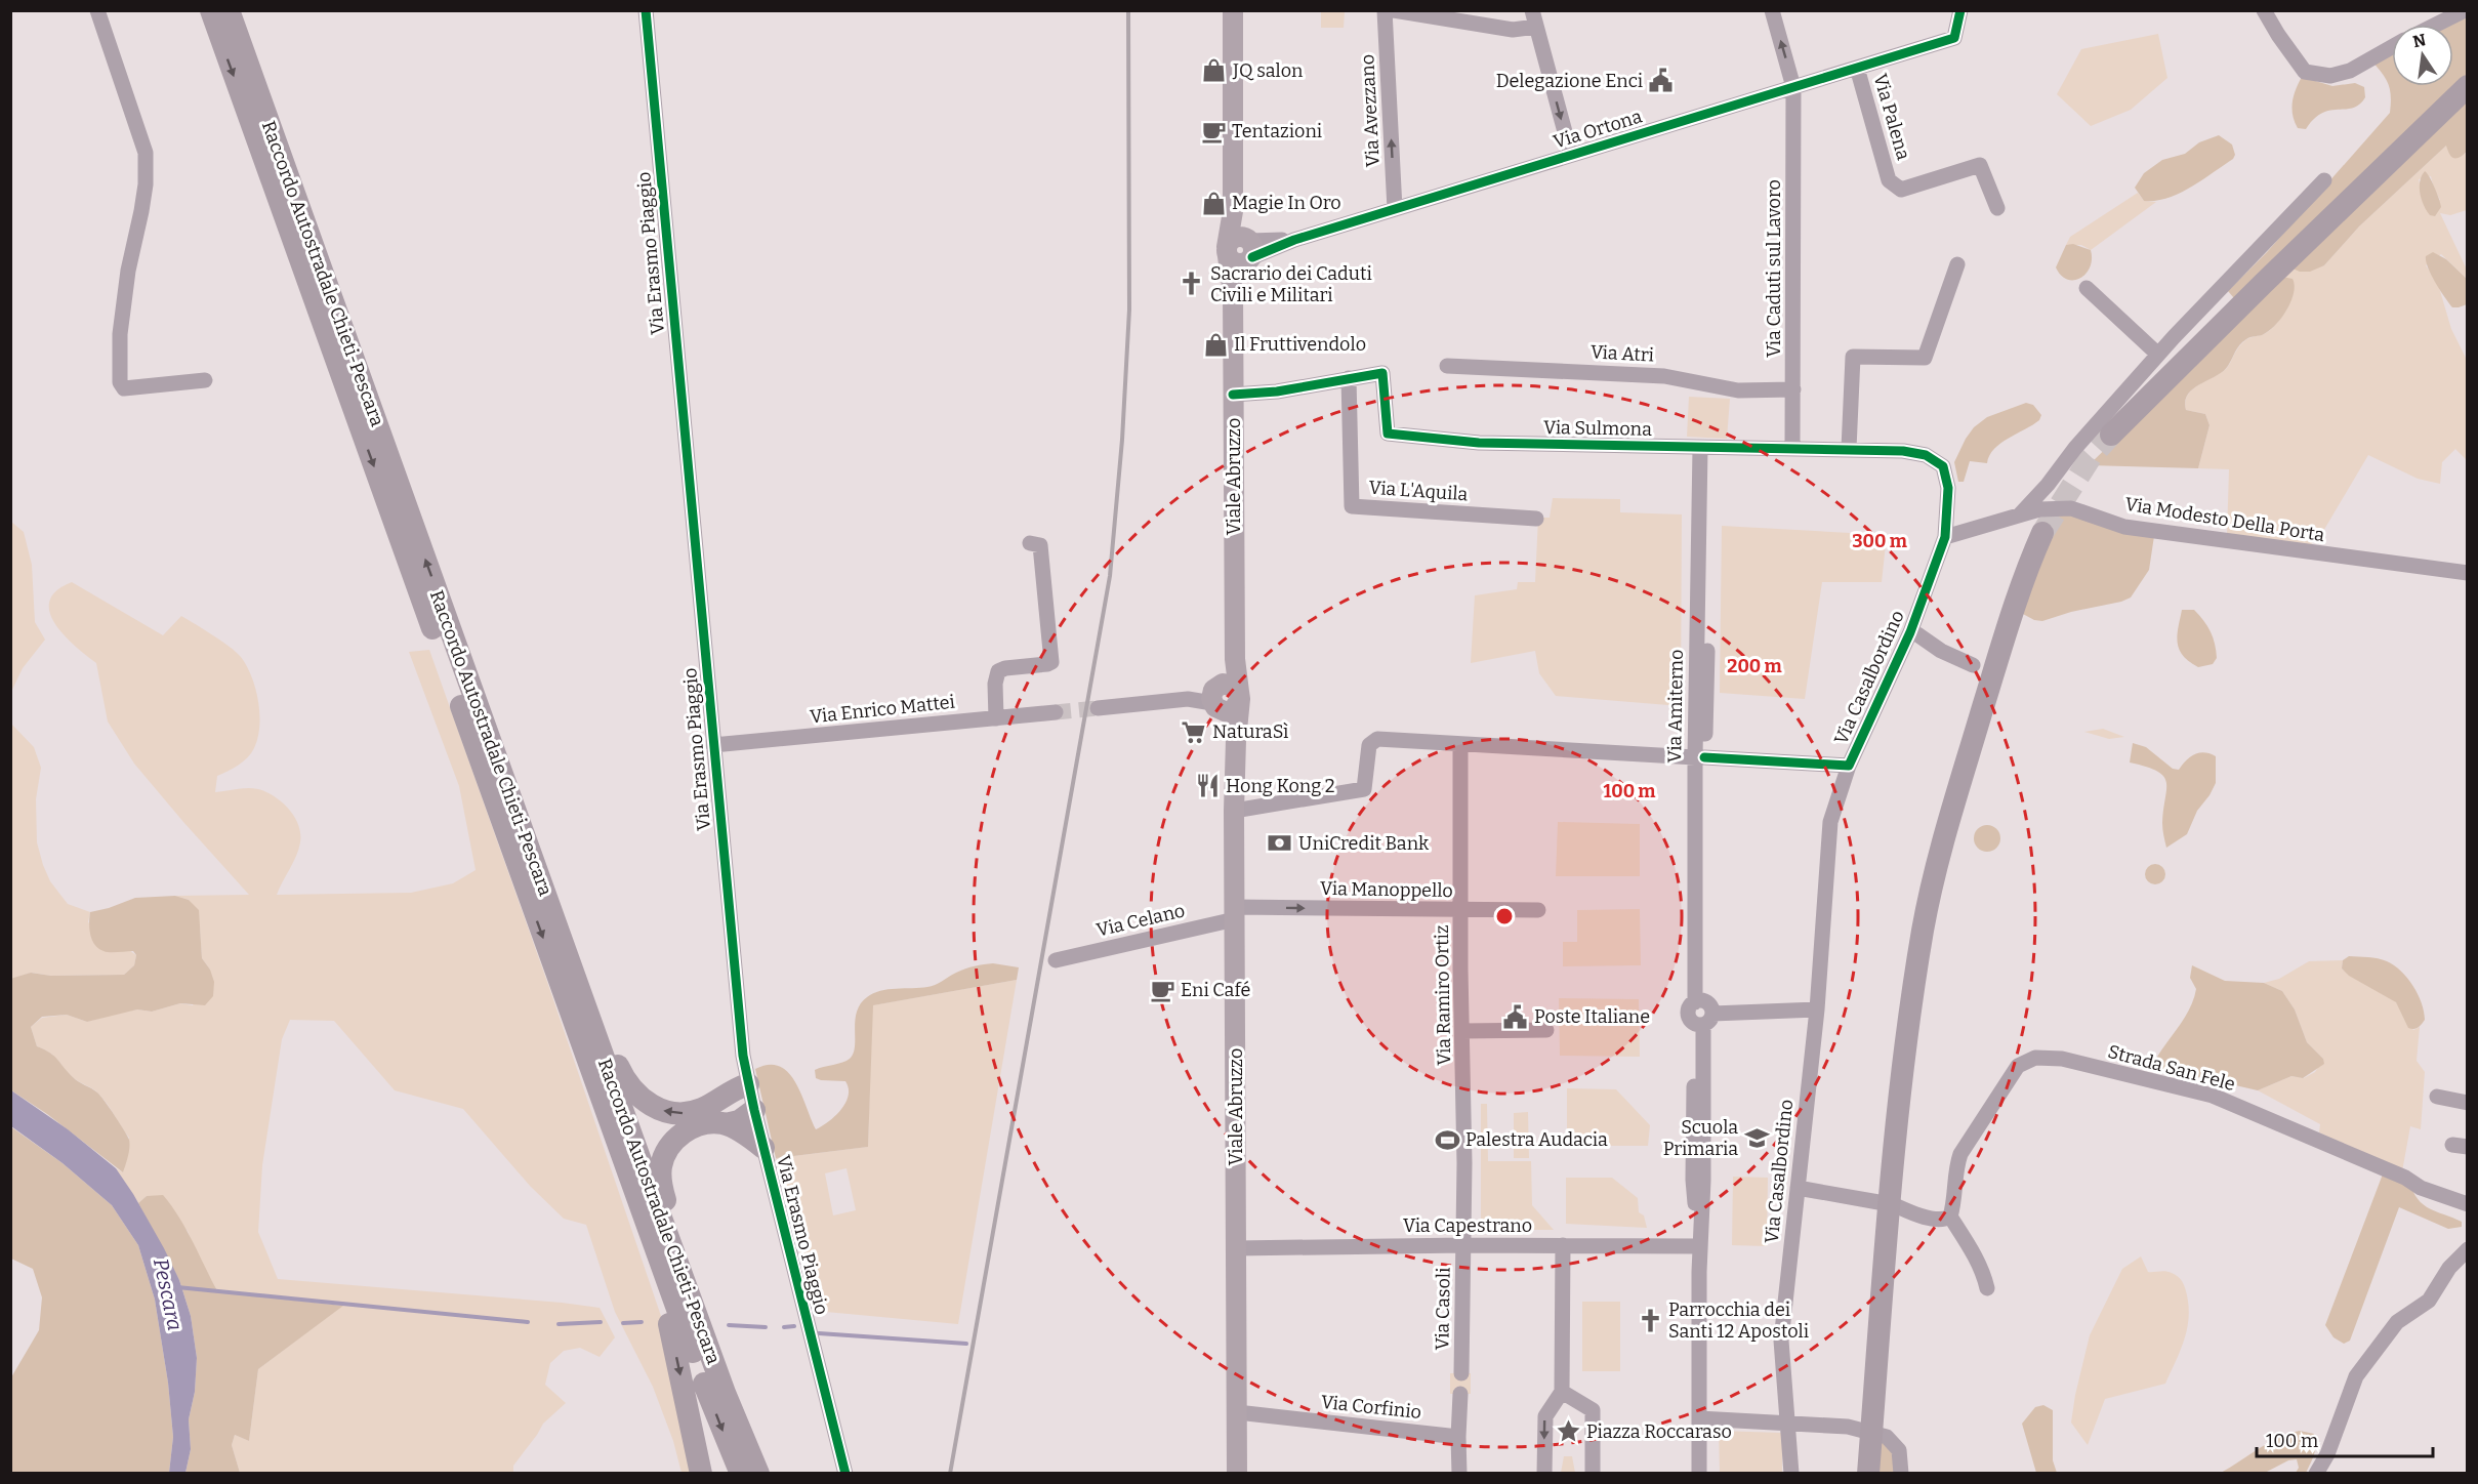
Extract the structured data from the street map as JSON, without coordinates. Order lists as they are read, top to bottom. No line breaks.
{"streets":{"highway":["Raccordo Autostradale Chieti-Pescara"],"main road":["Viale Abruzzo"],"street":["Via Avezzano","Via Palena","Via Ortona","Via Erasmo Piaggio","Via Caduti sul Lavoro","Via Atri","Via Sulmona","Via L'Aquila","Via Modesto Della Porta","Via Casalbordino","Via Amiterno","Via Enrico Mattei","Via Manoppello","Via Celano","Via Ramiro Ortiz","Strada San Fele","Via Capestrano","Via Casoli","Via Corfinio"]},"crossings":[["Via Avezzano","Via Ortona"],["Via Palena","Via Ortona"],["Via Ortona","Via Caduti sul Lavoro"],["Via Ortona","Viale Abruzzo"],["Via Erasmo Piaggio","Via Enrico Mattei"],["Via Caduti sul Lavoro","Via Atri"],["Via Caduti sul Lavoro","Via Sulmona"],["Via Sulmona","Viale Abruzzo"],["Via Sulmona","Via L'Aquila"],["Via Sulmona","Via Modesto Della Porta"],["Via Sulmona","Via Casalbordino"],["Via Sulmona","Via Amiterno"],["Viale Abruzzo","Via Manoppello"],["Viale Abruzzo","Via Celano"],["Viale Abruzzo","Via Capestrano"],["Viale Abruzzo","Via Corfinio"],["Via Modesto Della Porta","Via Casalbordino"],["Via Casalbordino","Via Amiterno"],["Via Amiterno","Via Capestrano"],["Via Manoppello","Via Celano"],["Via Manoppello","Via Ramiro Ortiz"],["Via Ramiro Ortiz","Via Capestrano"],["Via Ramiro Ortiz","Via Casoli"],["Via Capestrano","Via Casoli"]],"one_way":["Via Avezzano","Via Manoppello"],"water":["Pescara"],"places":{"shop":["JQ salon","Magie In Oro","Il Fruttivendolo"],"public building":["Delegazione Enci","Poste Italiane"],"cafe":["Tentazioni","Eni Café"],"church":["Sacrario dei Caduti Civili e Militari","Parrocchia dei Santi 12 Apostoli"],"supermarket":["NaturaSì"],"restaurant":["Hong Kong 2"],"bank":["UniCredit Bank"],"school or university":["Scuola Primaria"],"sports":["Palestra Audacia"],"place":["Piazza Roccaraso"]},"scale_bar":"100 m","north":"top","rings":["300 m","200 m","100 m"]}
